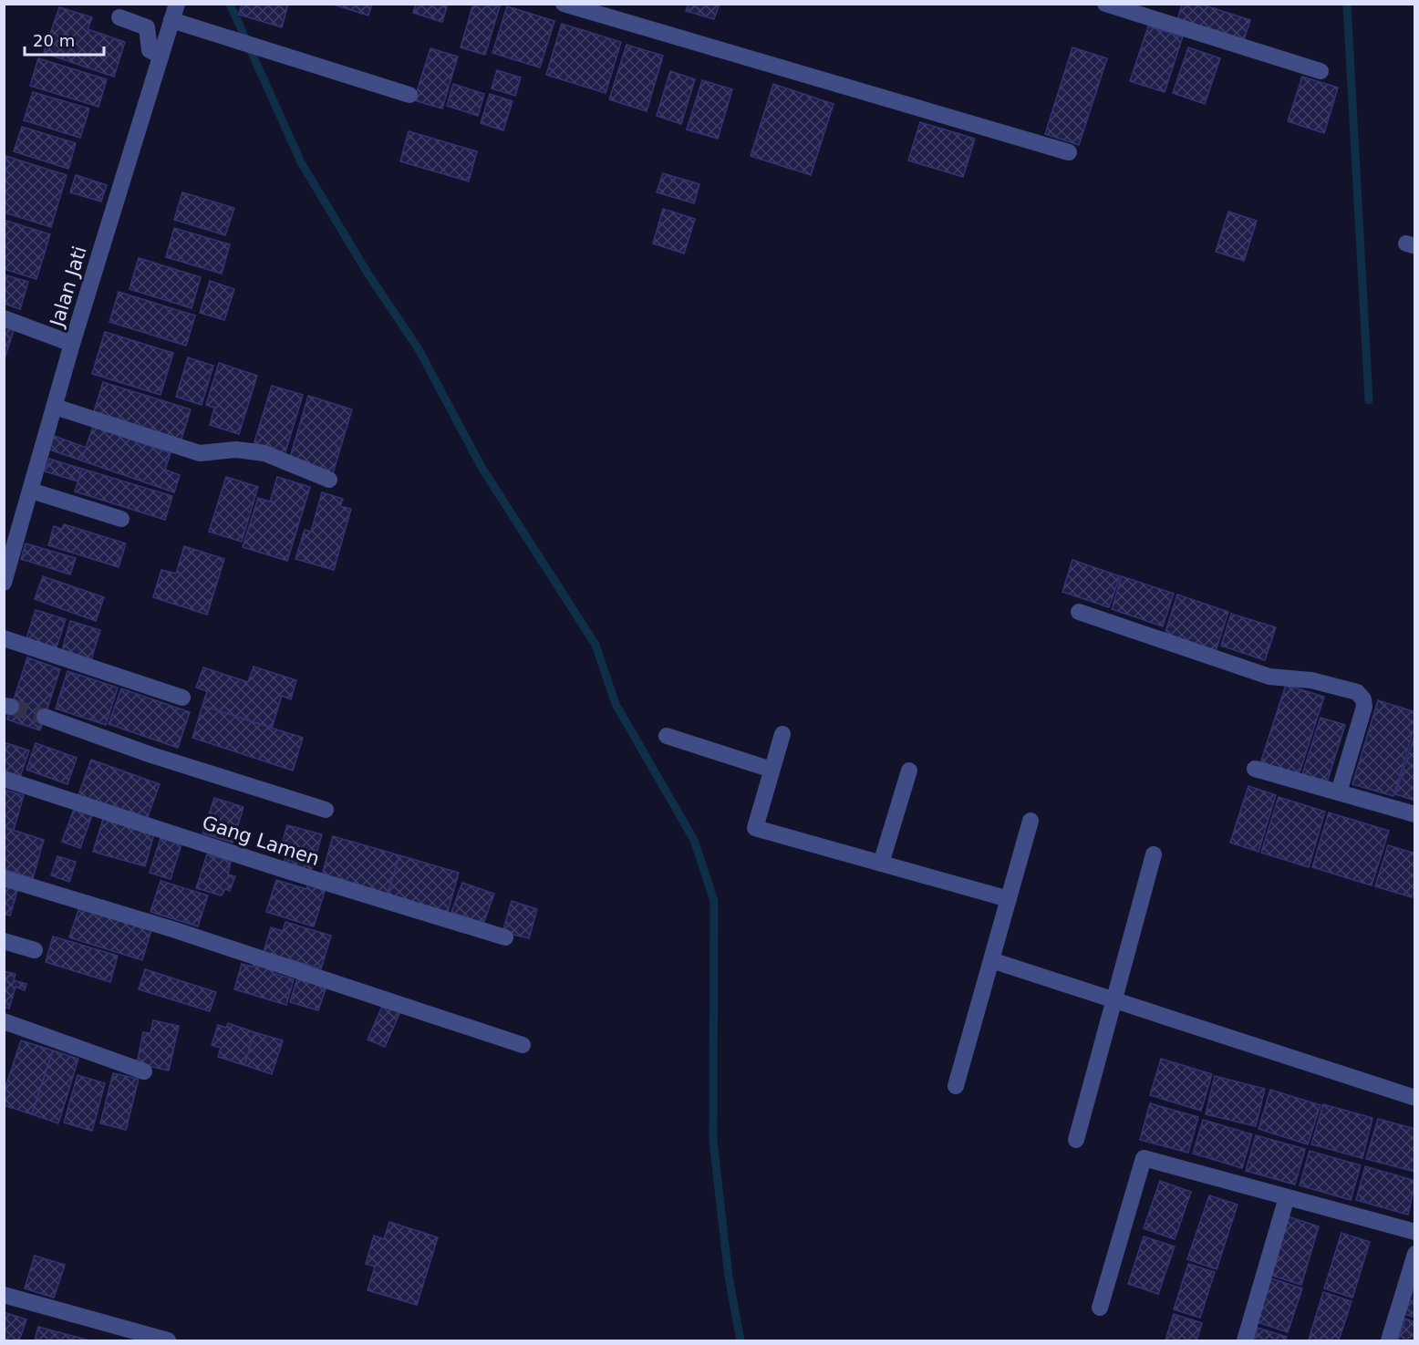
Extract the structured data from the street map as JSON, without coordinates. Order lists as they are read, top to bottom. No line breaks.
{"streets":{"street":["Jalan Jati","Gang Lamen"]},"scale_bar":"20 m"}
